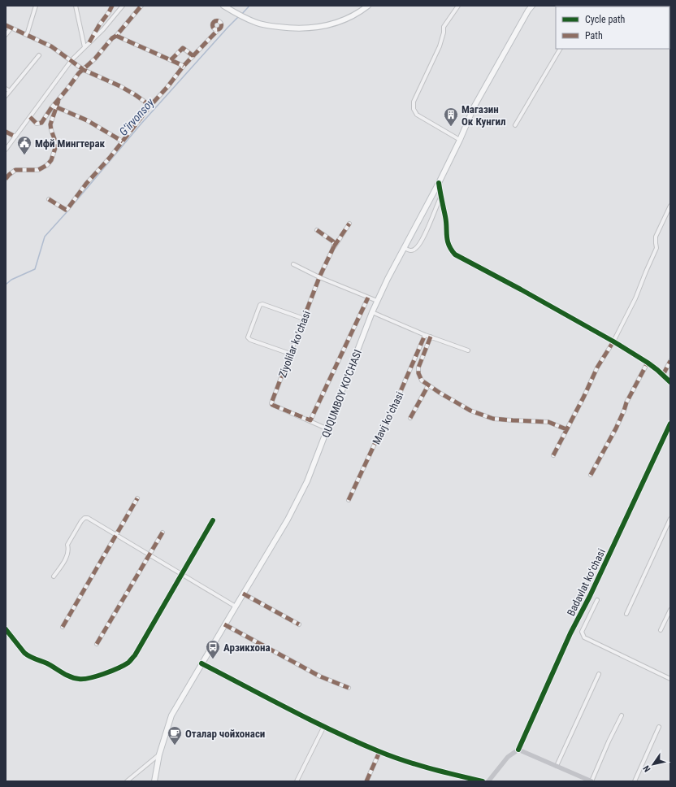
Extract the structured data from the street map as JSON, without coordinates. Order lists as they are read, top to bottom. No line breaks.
{"streets":{"main road":["QUQUMBOY KO'CHASI"],"street":["Ziyolilar koʻchasi","Mavj koʻchasi","Badavlat koʻchasi"]},"water":["G‘irvonsoy"],"places":{"building":["Магазин Ок Кунгил"],"public building":["Мфй Мингтерак"],"bus stop":["Арзикхона"],"cafe":["Оталар чойхонаси"]},"legend":["Cycle path","Path"],"north":"bottom left"}
